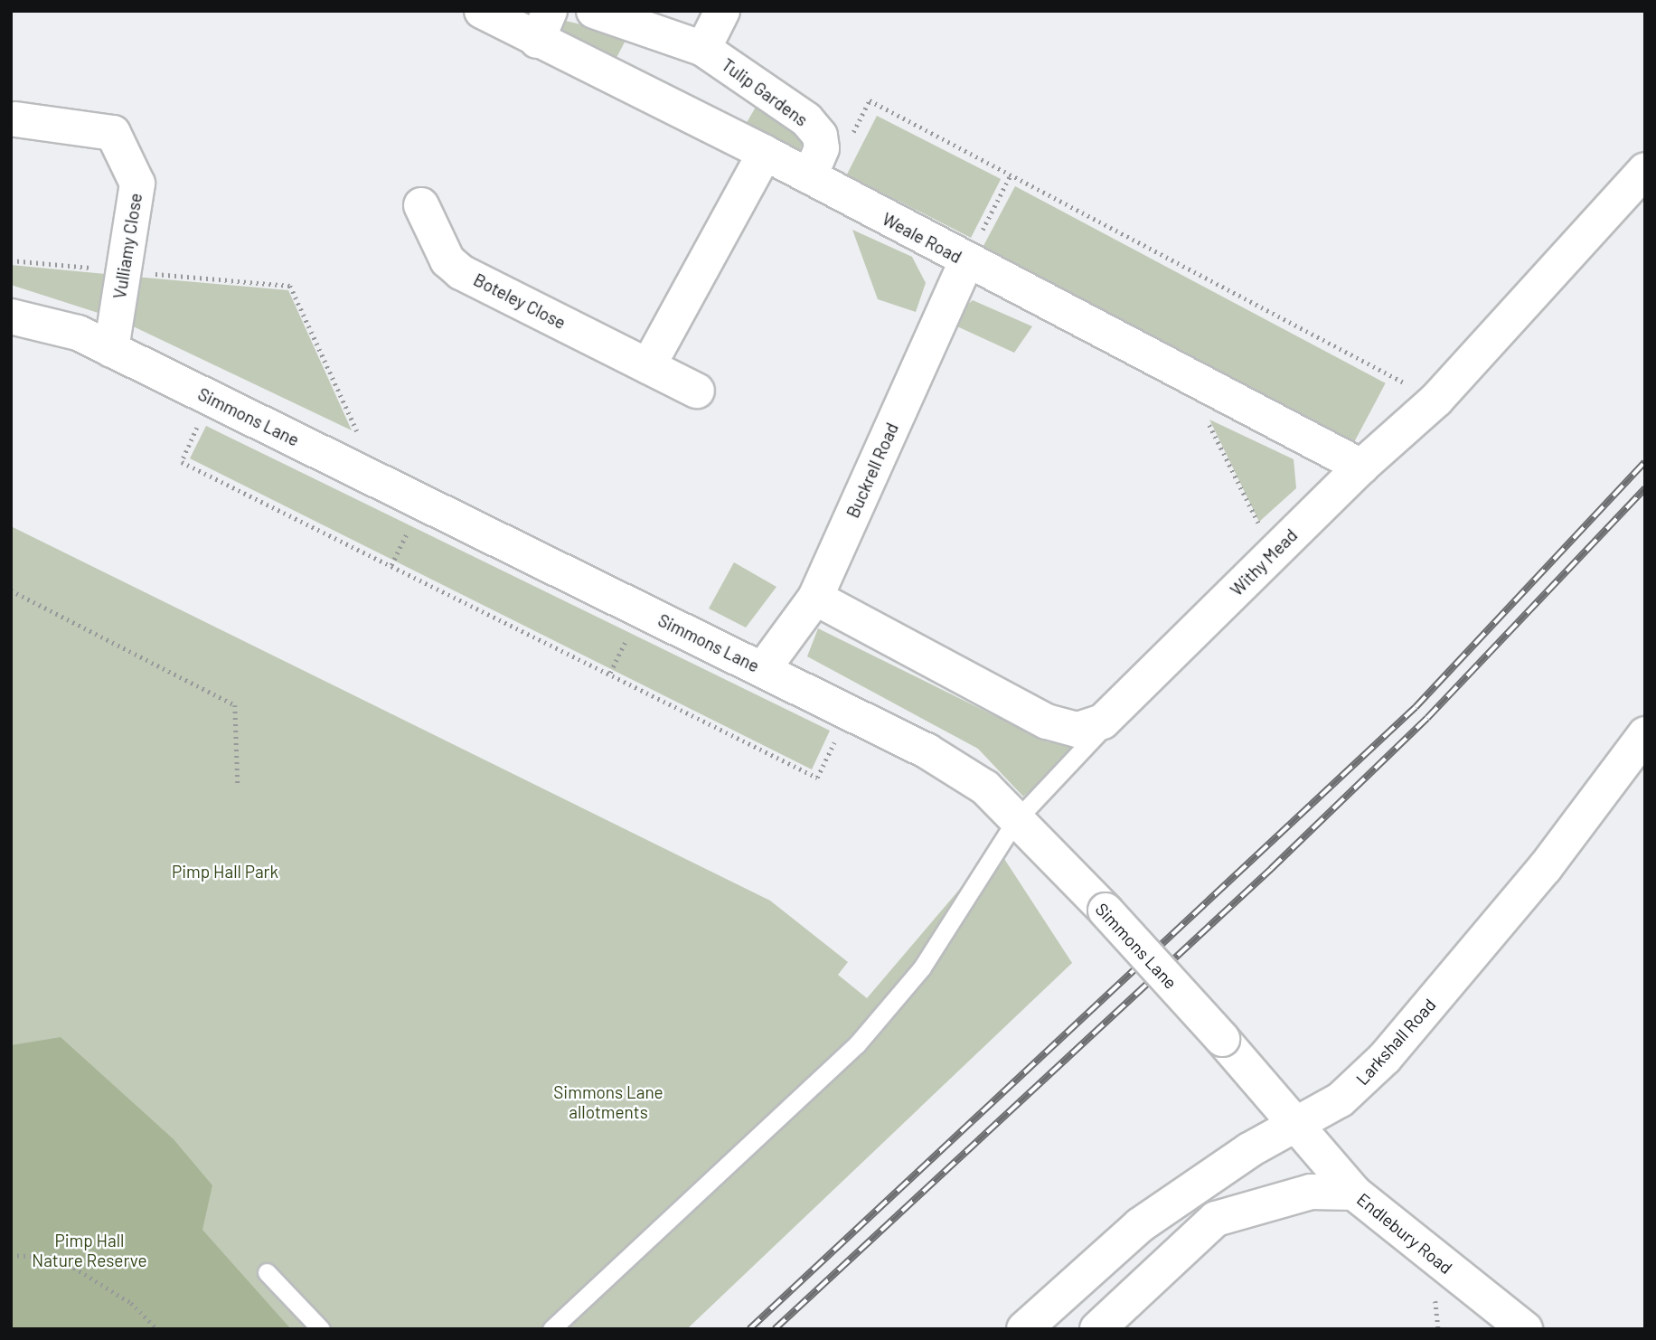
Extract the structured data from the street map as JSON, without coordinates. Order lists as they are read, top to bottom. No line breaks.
{"streets":{"street":["Tulip Gardens","Weale Road","Vulliamy Close","Boteley Close","Simmons Lane","Buckrell Road","Withy Mead","Larkshall Road","Endlebury Road"]},"crossings":[["Tulip Gardens","Weale Road"],["Weale Road","Buckrell Road"],["Weale Road","Withy Mead"],["Vulliamy Close","Simmons Lane"],["Simmons Lane","Buckrell Road"],["Simmons Lane","Larkshall Road"],["Simmons Lane","Endlebury Road"],["Buckrell Road","Withy Mead"],["Larkshall Road","Endlebury Road"]],"parks":["Pimp Hall Park","Simmons Lane allotments","Pimp Hall Nature Reserve"]}
